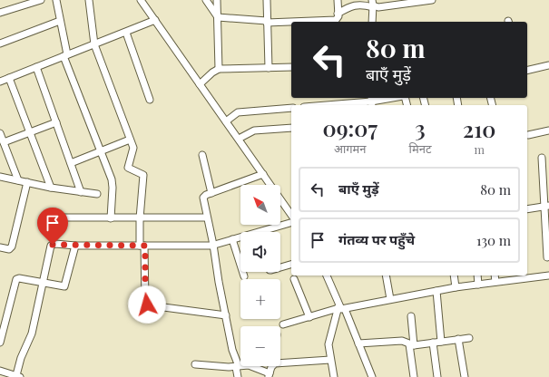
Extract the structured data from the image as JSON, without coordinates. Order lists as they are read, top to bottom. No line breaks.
{"north":"top left","page":{"turn":["80 m","बाएँ मुड़ें"],"eta":["09:07","आगमन","3","मिनट","210","m"],"list":[{"name":"बाएँ मुड़ें","value":"80 m"},{"name":"गंतव्य पर पहुँचे","value":"130 m"}],"map_buttons":["+","−"]}}
